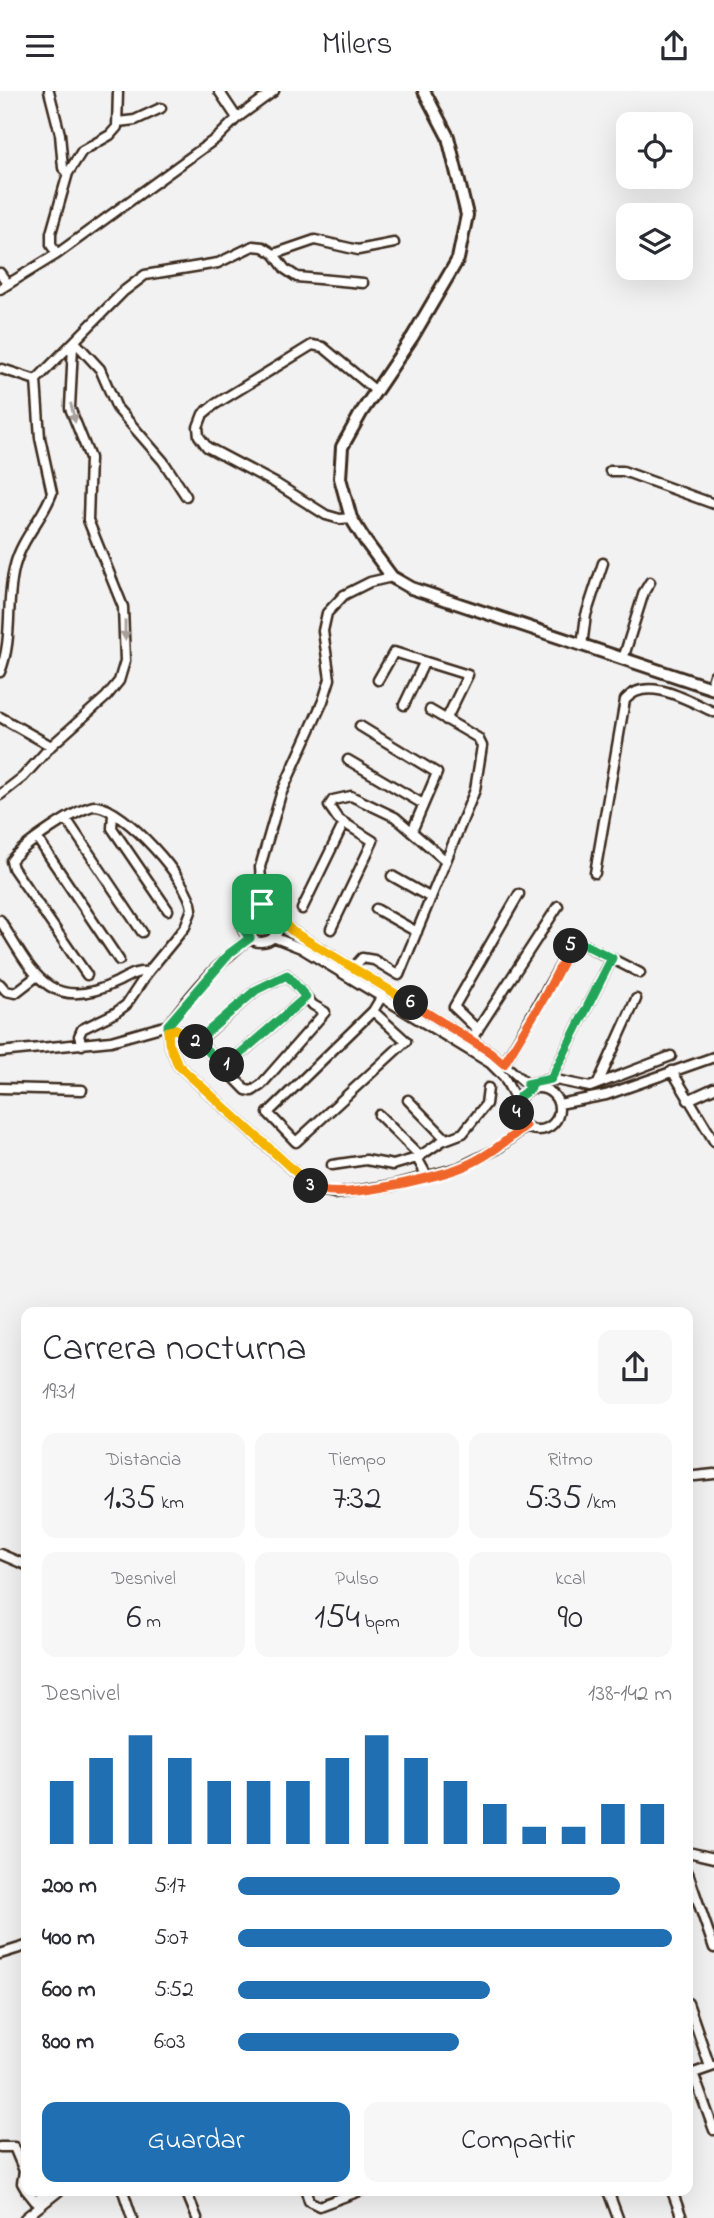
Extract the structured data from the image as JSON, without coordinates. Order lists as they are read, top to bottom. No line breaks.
{"page":{"header":"Milers","pins":["5","6","2","1","4","3"],"heading":["Carrera nocturna","19:31"],"stats":[["Distancia","1.35 km"],["Tiempo","7:32"],["Ritmo","5:35 /km"],["Desnivel","6 m"],["Pulso","154 bpm"],["kcal","90"]],"chart":["Desnivel","138–142 m"],"list":[{"name":"200 m","note":"5:17"},{"name":"400 m","note":"5:07"},{"name":"600 m","note":"5:52"},{"name":"800 m","note":"6:03"}],"buttons":["Guardar","Compartir"]}}
